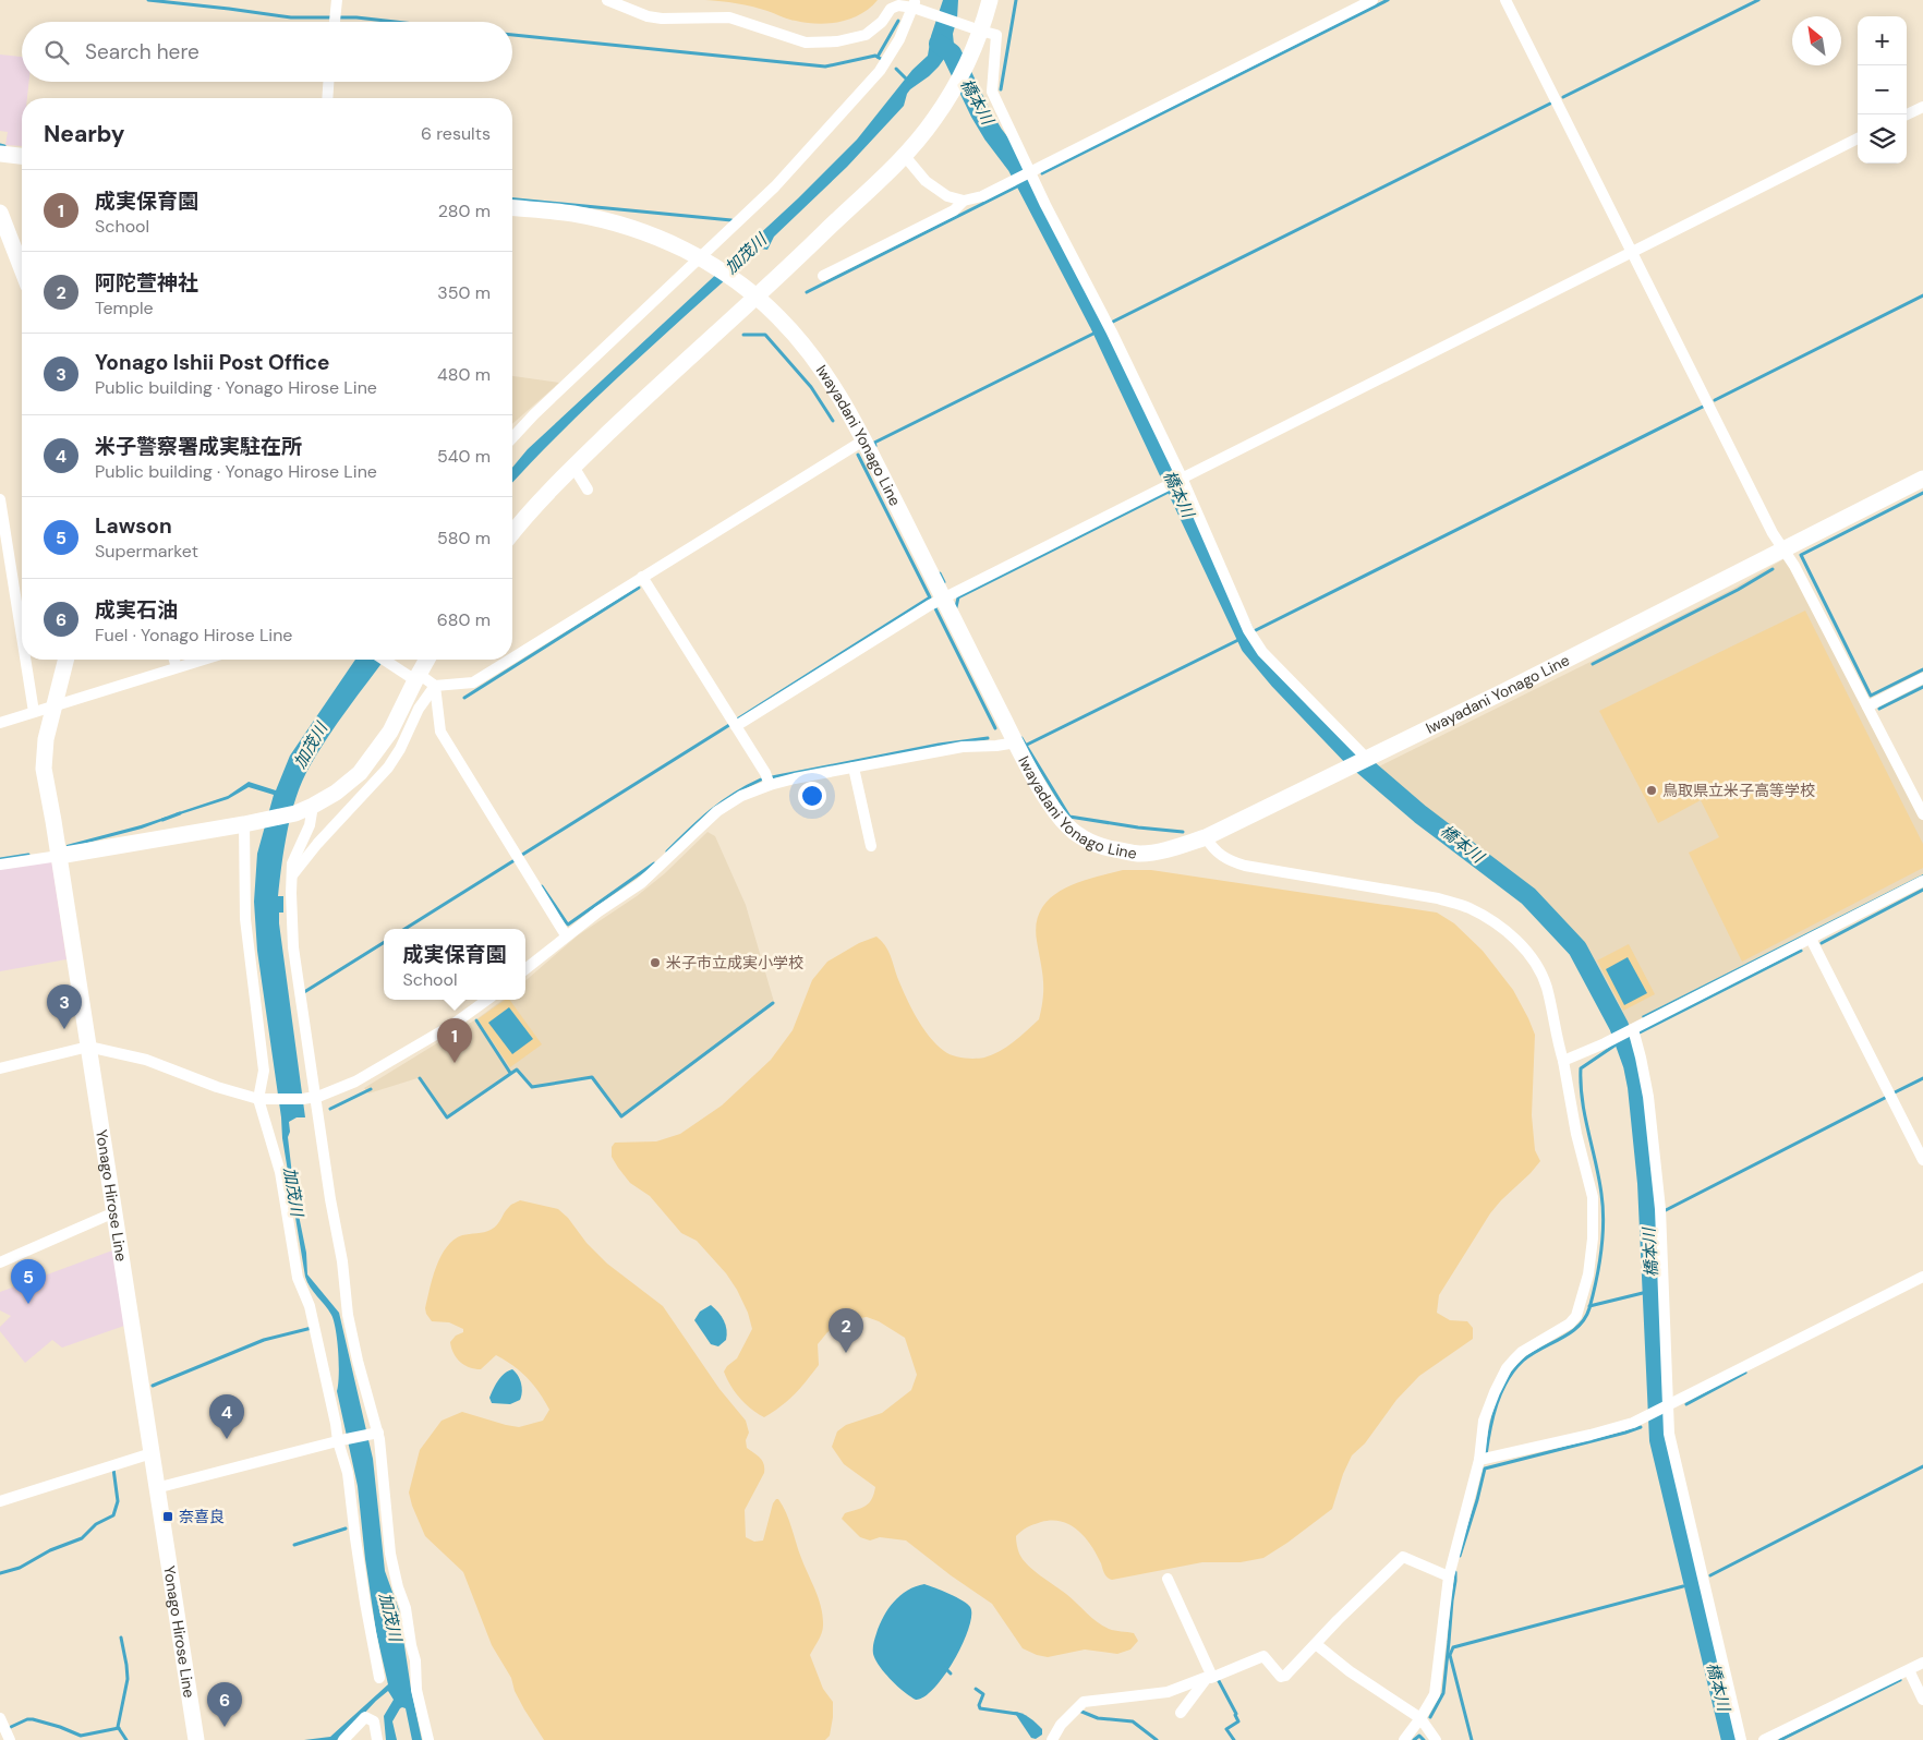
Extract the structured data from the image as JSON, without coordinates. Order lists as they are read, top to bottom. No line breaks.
{"streets":{"main road":["Iwayadani Yonago Line","Yonago Hirose Line"]},"water":["橋本川","加茂川"],"places":{"other":["鳥取県立米子高等学校","米子市立成実小学校"],"transit":["奈喜良"]},"north":"top left","page":{"map_buttons":["+","−"],"search":"Search here","heading":["Nearby","6 results"],"list":[{"mark":"1","name":"成実保育園","note":"School","value":"280 m"},{"mark":"2","name":"阿陀萱神社","note":"Temple","value":"350 m"},{"mark":"3","name":"Yonago Ishii Post Office","note":"Public building · Yonago Hirose Line","value":"480 m"},{"mark":"4","name":"米子警察署成実駐在所","note":"Public building · Yonago Hirose Line","value":"540 m"},{"mark":"5","name":"Lawson","note":"Supermarket","value":"580 m"},{"mark":"6","name":"成実石油","note":"Fuel · Yonago Hirose Line","value":"680 m"}],"popup":["成実保育園","School"],"pins":["3","1","5","2","4","6"]}}
